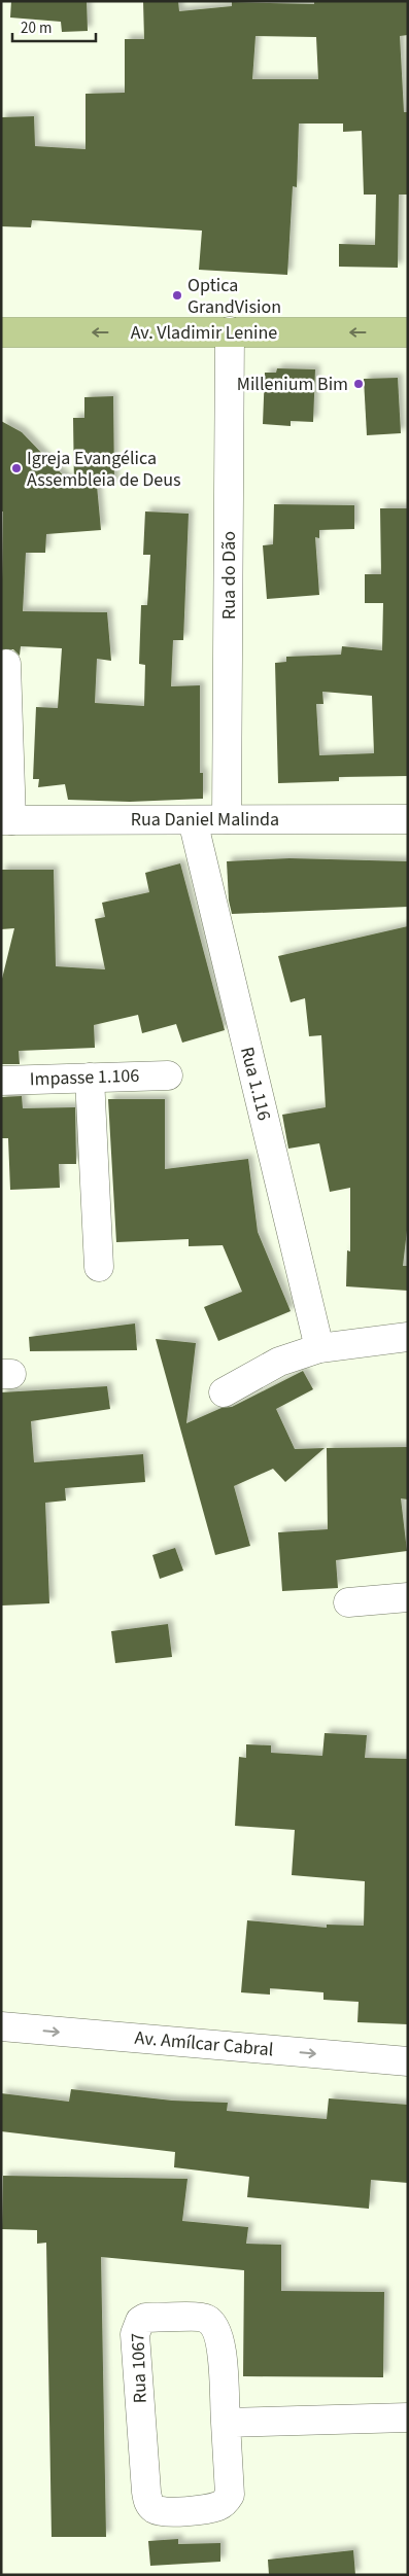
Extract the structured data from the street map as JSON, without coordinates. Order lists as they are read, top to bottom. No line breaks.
{"streets":{"main road":["Av. Vladimir Lenine"],"street":["Rua do Dão","Rua Daniel Malinda","Impasse 1.106","Rua 1.116","Av. Amílcar Cabral","Rua 1067"]},"crossings":[["Av. Vladimir Lenine","Rua do Dão"],["Rua do Dão","Rua Daniel Malinda"],["Rua Daniel Malinda","Rua 1.116"]],"one_way":["Av. Vladimir Lenine","Av. Amílcar Cabral"],"places":["Optica GrandVision","Millenium Bim","Igreja Evangélica Assembleia de Deus"],"scale_bar":"20 m"}
